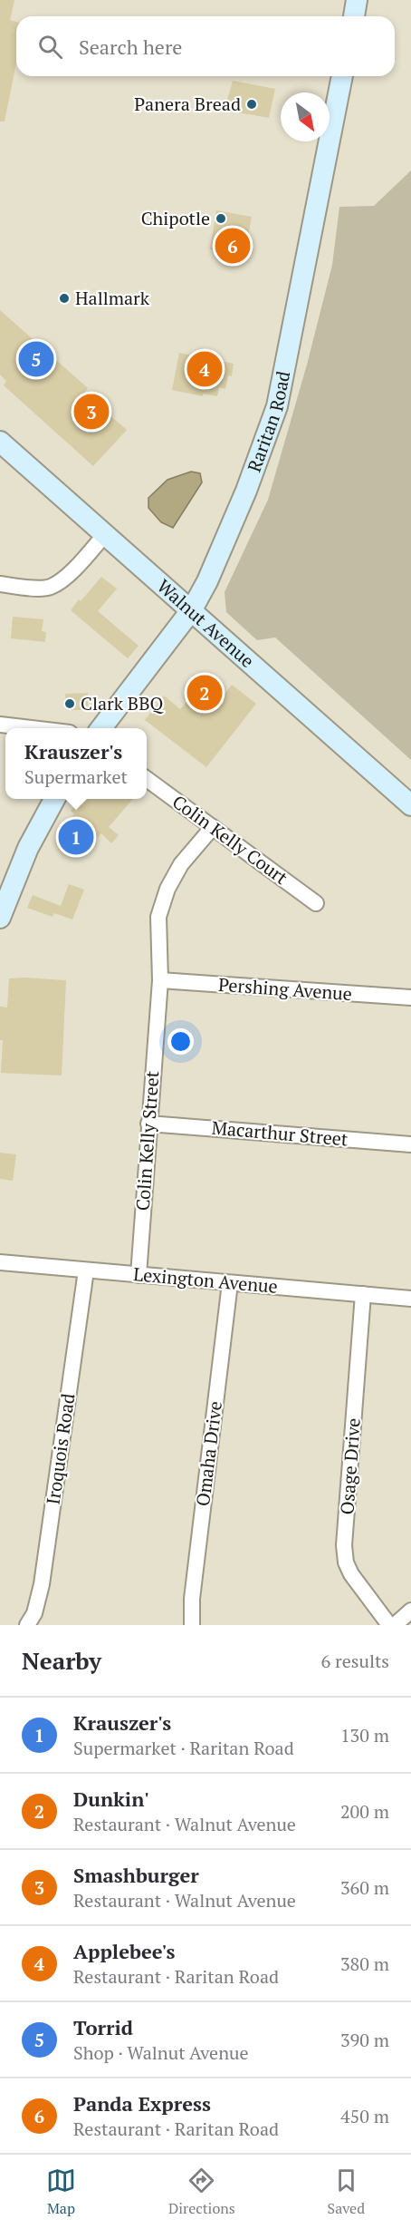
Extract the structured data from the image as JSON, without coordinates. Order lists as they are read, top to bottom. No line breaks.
{"streets":{"main road":["Raritan Road","Walnut Avenue"],"street":["Colin Kelly Court","Pershing Avenue","Macarthur Street","Colin Kelly Street","Lexington Avenue","Iroquois Road","Omaha Drive","Osage Drive"]},"crossings":[["Raritan Road","Walnut Avenue"],["Colin Kelly Court","Colin Kelly Street"],["Pershing Avenue","Colin Kelly Street"],["Macarthur Street","Colin Kelly Street"],["Colin Kelly Street","Lexington Avenue"],["Lexington Avenue","Iroquois Road"],["Lexington Avenue","Omaha Drive"],["Lexington Avenue","Osage Drive"]],"places":["Panera Bread","Chipotle","Hallmark","Clark BBQ"],"north":"bottom right","page":{"search":"Search here","pins":["6","5","4","3","2","1"],"popup":["Krauszer's","Supermarket"],"heading":["Nearby","6 results"],"list":[{"mark":"1","name":"Krauszer's","note":"Supermarket · Raritan Road","value":"130 m"},{"mark":"2","name":"Dunkin'","note":"Restaurant · Walnut Avenue","value":"200 m"},{"mark":"3","name":"Smashburger","note":"Restaurant · Walnut Avenue","value":"360 m"},{"mark":"4","name":"Applebee's","note":"Restaurant · Raritan Road","value":"380 m"},{"mark":"5","name":"Torrid","note":"Shop · Walnut Avenue","value":"390 m"},{"mark":"6","name":"Panda Express","note":"Restaurant · Raritan Road","value":"450 m"}],"nav":["Map","Directions","Saved"]}}
